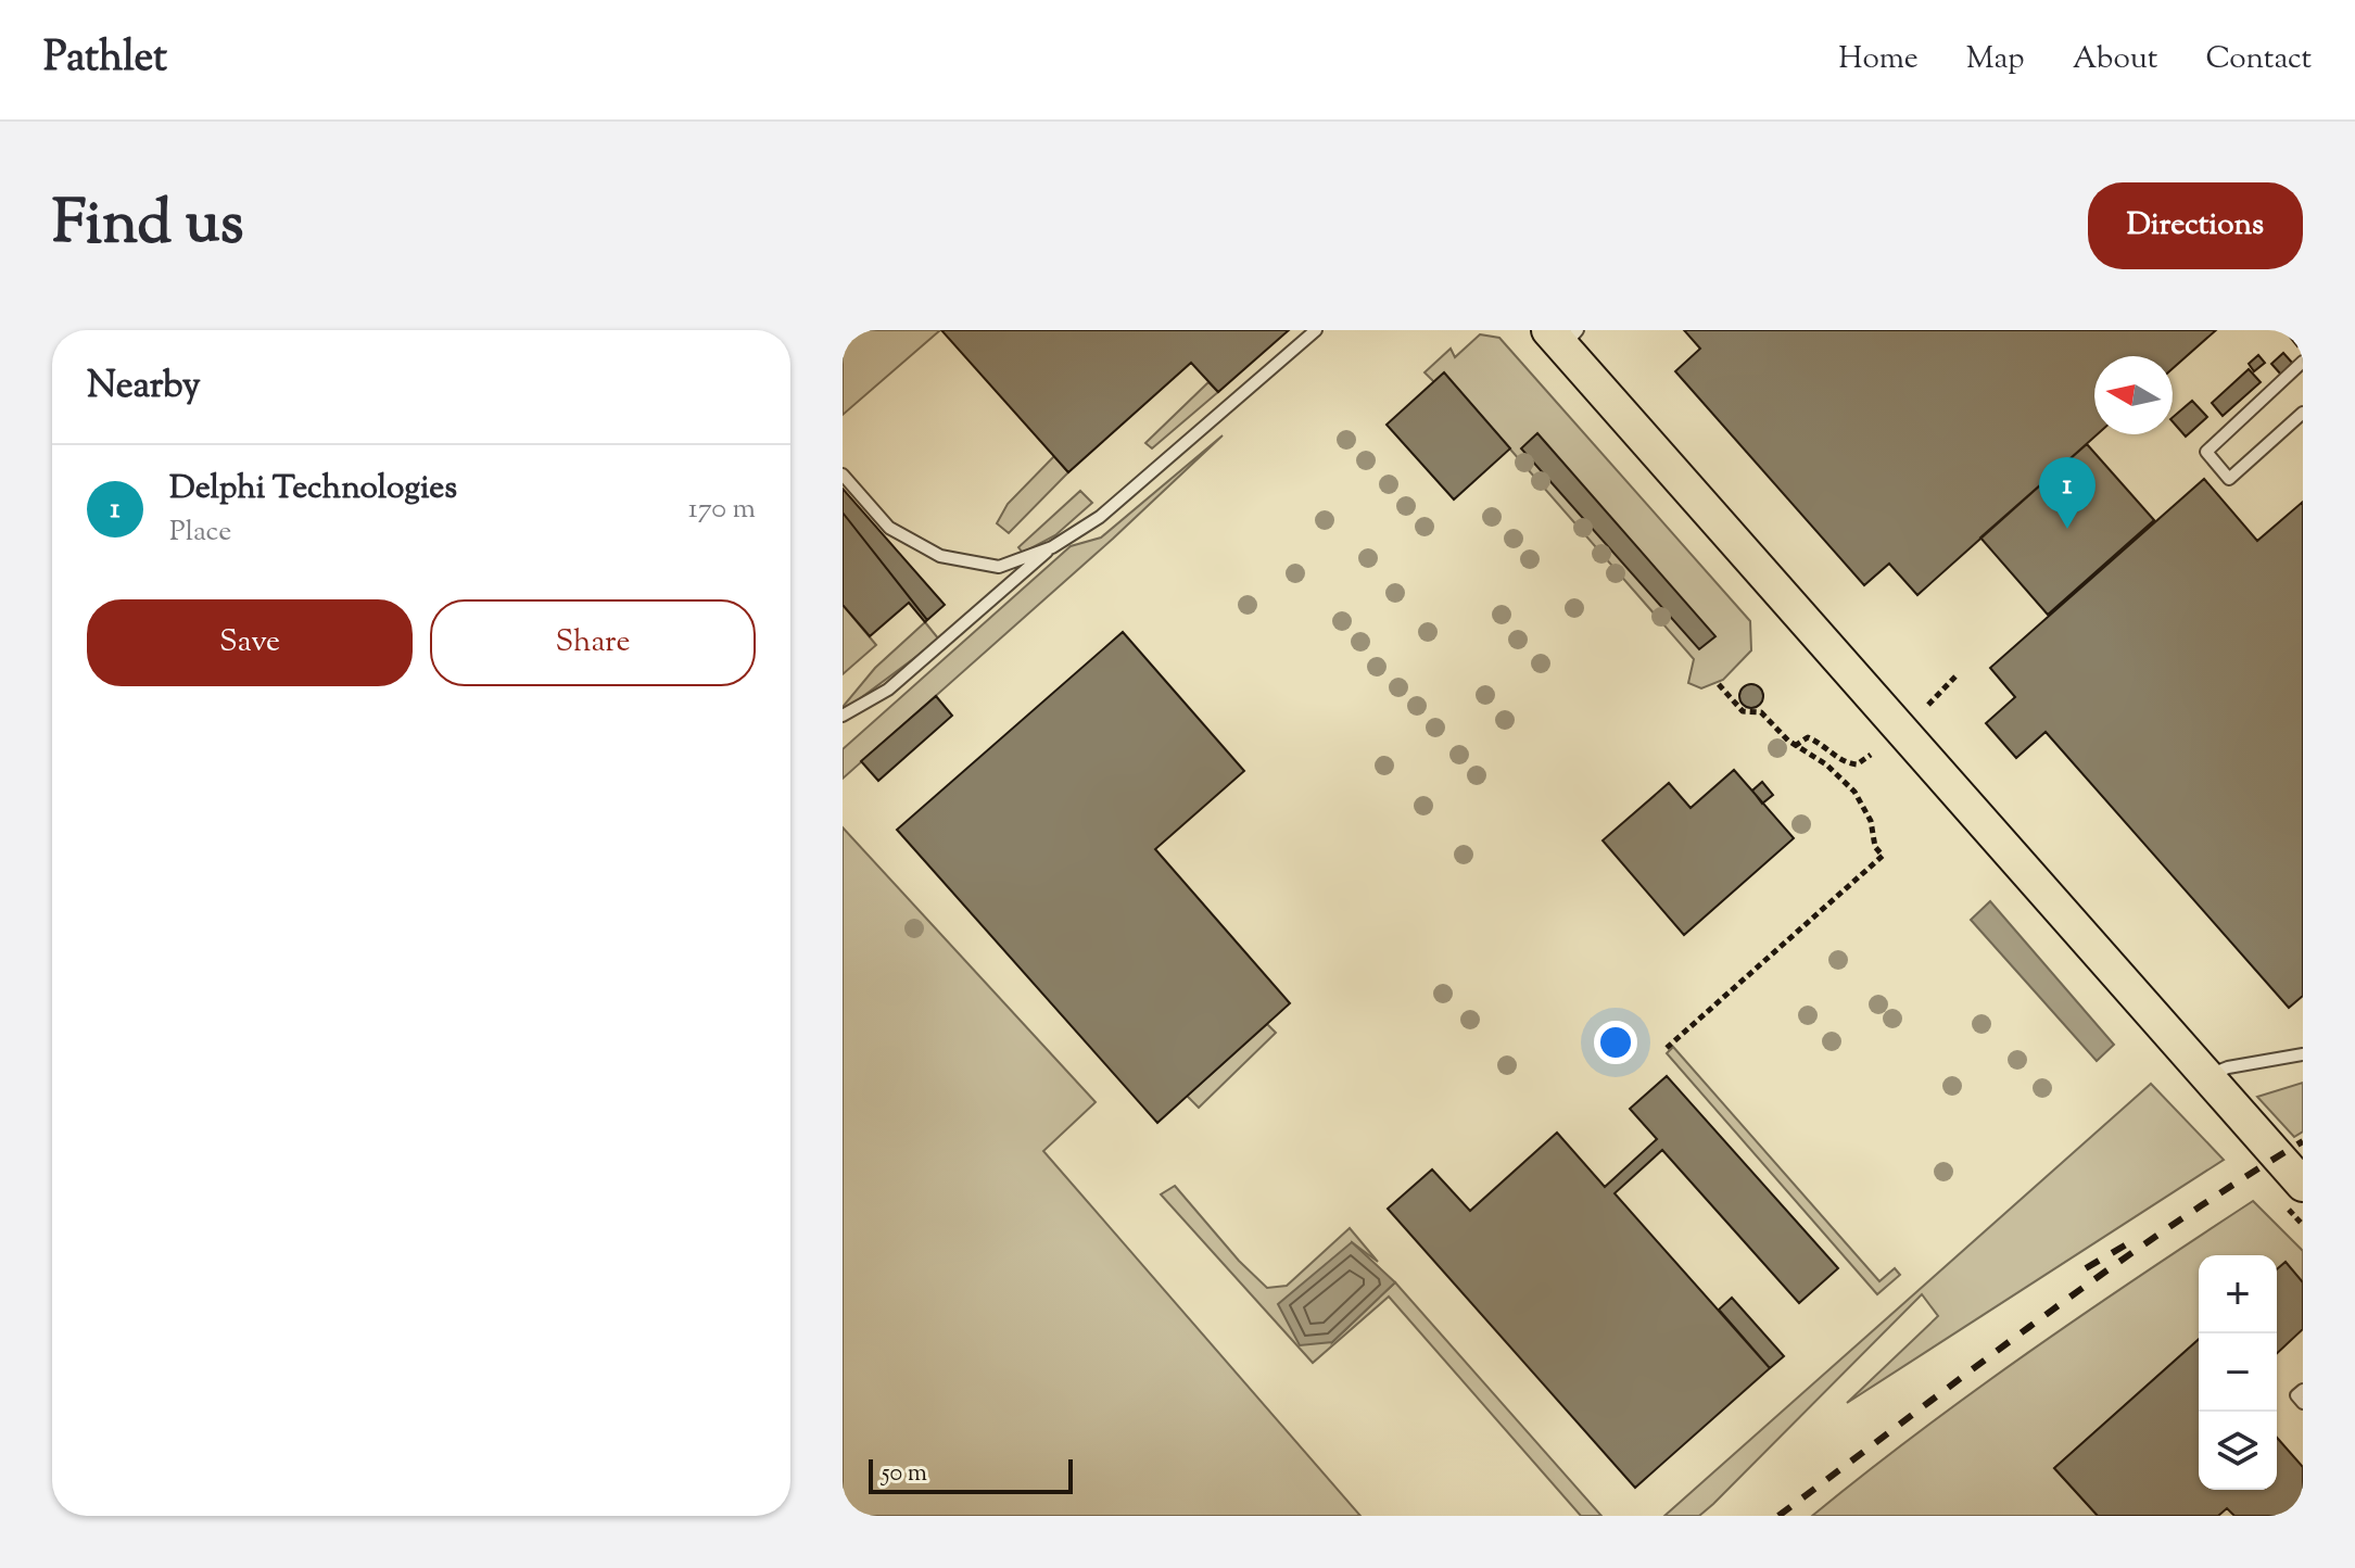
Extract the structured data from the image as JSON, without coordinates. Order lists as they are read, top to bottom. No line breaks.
{"scale_bar":"50 m","north":"left","page":{"header":"Pathlet","nav":["Home","Map","About","Contact"],"title":"Find us","buttons":["Directions",["Save","Share"]],"heading":"Nearby","list":[{"mark":"1","name":"Delphi Technologies","note":"Place","value":"170 m"}],"pins":"1","map_buttons":["+","−"],"scale":"50 m"}}
